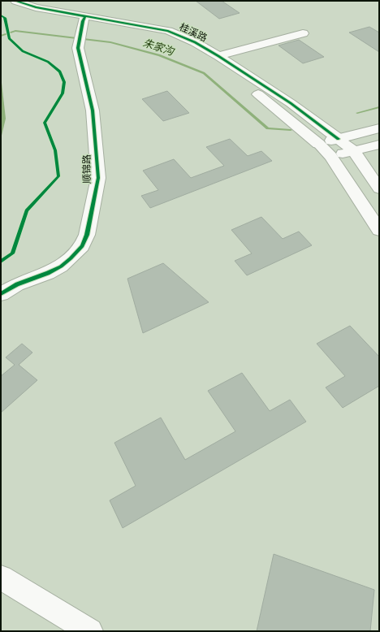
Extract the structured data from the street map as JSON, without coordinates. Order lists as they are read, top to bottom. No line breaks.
{"streets":{"street":["桂溪路","顺锦路"]},"crossings":[["桂溪路","顺锦路"]],"water":["朱家沟"]}
